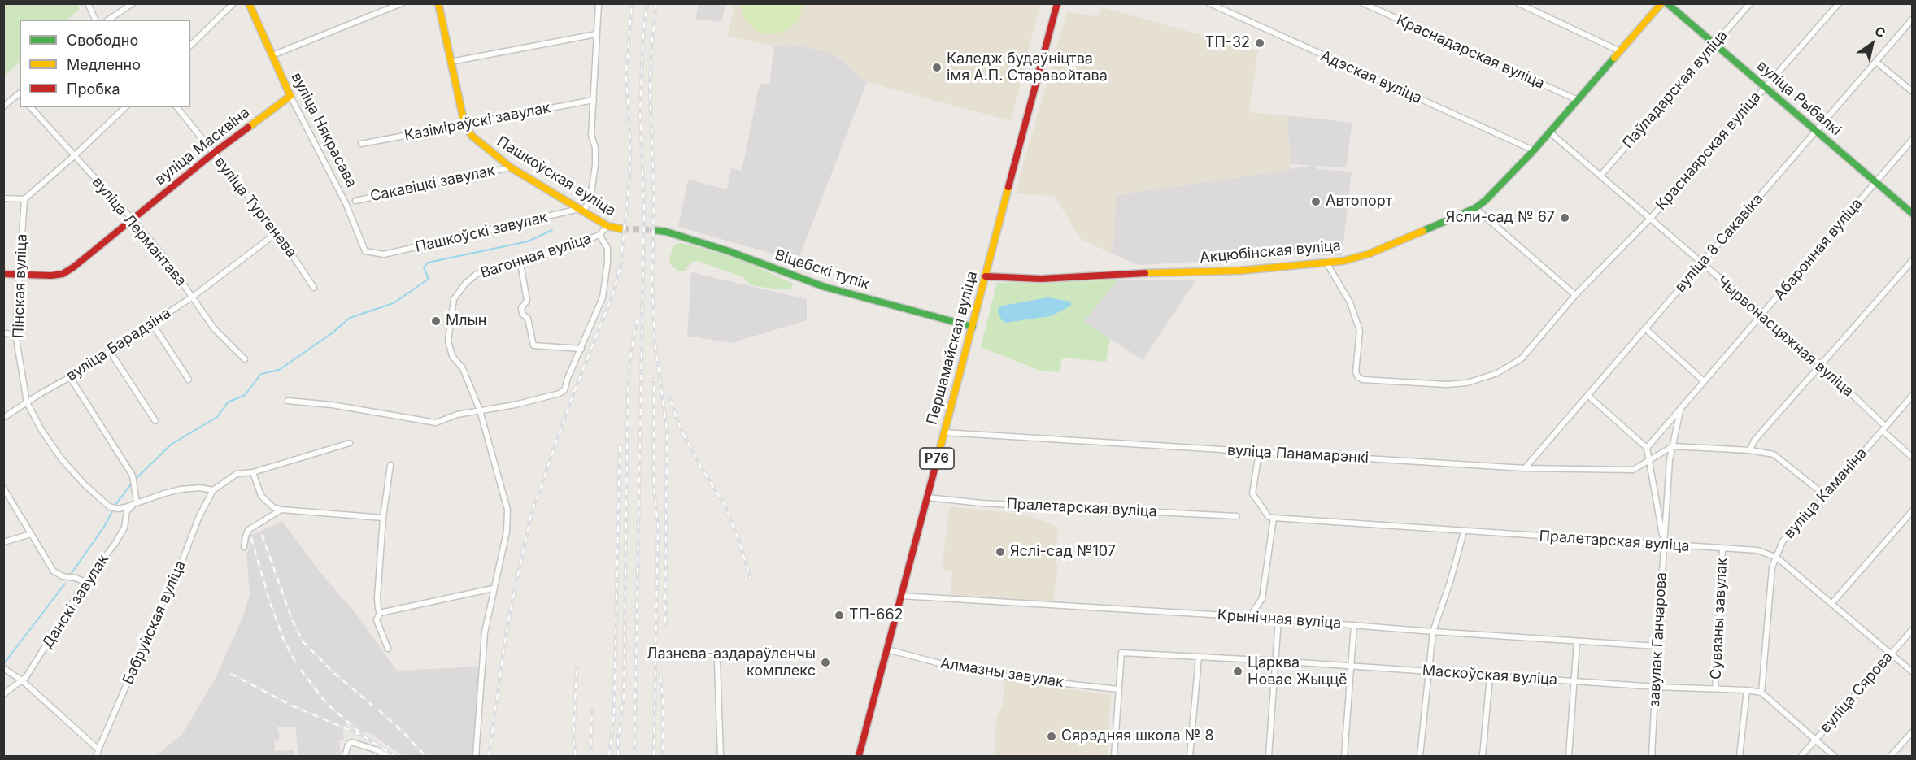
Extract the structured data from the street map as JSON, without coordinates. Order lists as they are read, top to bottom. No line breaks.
{"streets":{"main road":["вуліца Рыбалкі","вуліца Някрасава","вуліца Масквіна","Пашкоўская вуліца","Акцюбінская вуліца","Віцебскі тупік","Першамайская вуліца","Р76"],"street":["Краснадарская вуліца","Адэская вуліца","Паўладарская вуліца","Казіміраўскі завулак","Краснаярская вуліца","Сакавіцкі завулак","вуліца Тургенева","вуліца Лермантава","Пашкоўскі завулак","вуліца 8 Сакавіка","Абаронная вуліца","Вагонная вуліца","Пінская вуліца","Чырвонасцяжная вуліца","вуліца Барадзіна","вуліца Панамарэнкі","вуліца Каманіна","Пралетарская вуліца","Данскі завулак","Сувязны завулак","Крынічная вуліца","Бабруйская вуліца","завулак Ганчарова","Алмазны завулак","Маскоўская вуліца","вуліца Сярова"]},"crossings":[["Краснадарская вуліца","Акцюбінская вуліца"],["Адэская вуліца","Акцюбінская вуліца"],["Паўладарская вуліца","вуліца Рыбалкі"],["Паўладарская вуліца","Чырвонасцяжная вуліца"],["вуліца Рыбалкі","Краснаярская вуліца"],["вуліца Рыбалкі","вуліца 8 Сакавіка"],["вуліца Рыбалкі","Абаронная вуліца"],["Казіміраўскі завулак","Пашкоўская вуліца"],["вуліца Някрасава","вуліца Масквіна"],["вуліца Някрасава","Пашкоўскі завулак"],["вуліца Масквіна","вуліца Тургенева"],["вуліца Масквіна","вуліца Лермантава"],["вуліца Масквіна","Пінская вуліца"],["Краснаярская вуліца","Акцюбінская вуліца"],["Краснаярская вуліца","Чырвонасцяжная вуліца"],["Пашкоўская вуліца","Сакавіцкі завулак"],["Пашкоўская вуліца","Пашкоўскі завулак"],["Пашкоўская вуліца","Вагонная вуліца"],["вуліца Тургенева","вуліца Барадзіна"],["вуліца Лермантава","вуліца Барадзіна"],["вуліца 8 Сакавіка","Чырвонасцяжная вуліца"],["вуліца 8 Сакавіка","вуліца Панамарэнкі"],["Абаронная вуліца","Чырвонасцяжная вуліца"],["Абаронная вуліца","завулак Ганчарова"],["Акцюбінская вуліца","Чырвонасцяжная вуліца"],["Акцюбінская вуліца","Першамайская вуліца"],["Віцебскі тупік","Першамайская вуліца"],["Пінская вуліца","вуліца Барадзіна"],["Пінская вуліца","Данскі завулак"],["Чырвонасцяжная вуліца","вуліца Каманіна"],["Першамайская вуліца","вуліца Панамарэнкі"],["Першамайская вуліца","Пралетарская вуліца"],["Першамайская вуліца","Крынічная вуліца"],["Першамайская вуліца","Алмазны завулак"],["вуліца Панамарэнкі","завулак Ганчарова"],["вуліца Каманіна","Пралетарская вуліца"],["вуліца Каманіна","Маскоўская вуліца"],["Пралетарская вуліца","Сувязны завулак"],["Пралетарская вуліца","завулак Ганчарова"],["Пралетарская вуліца","вуліца Сярова"],["Сувязны завулак","Маскоўская вуліца"],["Крынічная вуліца","завулак Ганчарова"],["завулак Ганчарова","Маскоўская вуліца"],["Алмазны завулак","Маскоўская вуліца"]],"places":["ТП-32","Каледж будаўніцтва імя А.П. Старавойтава","Автопорт","Ясли-сад № 67","Млын","Яслі-сад №107","ТП-662","Лазнева-аздараўленчы комплекс","Царква Новае Жыццё","Сярэдняя школа № 8"],"legend":["Свободно","Медленно","Пробка"],"north":"top right"}
